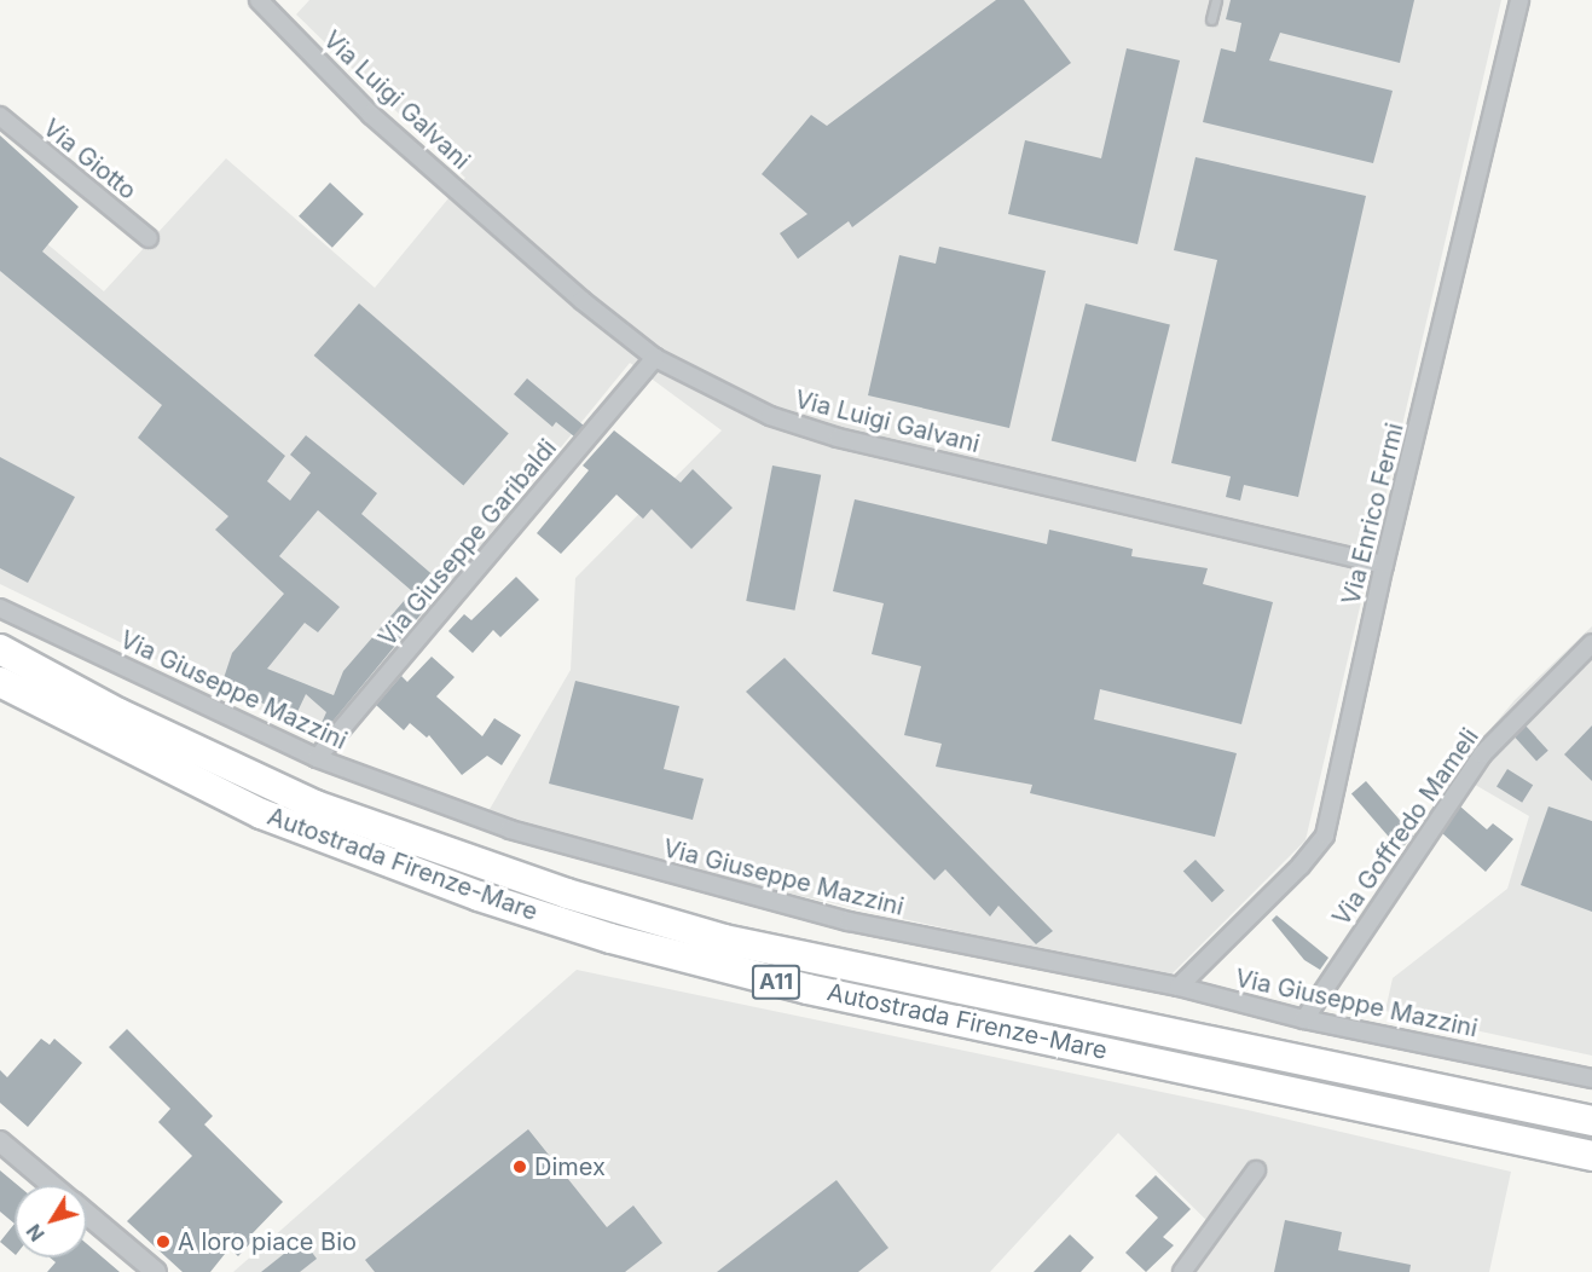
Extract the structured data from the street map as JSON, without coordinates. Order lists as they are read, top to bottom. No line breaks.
{"streets":{"highway":["Autostrada Firenze-Mare","A11"],"street":["Via Luigi Galvani","Via Giotto","Via Enrico Fermi","Via Giuseppe Garibaldi","Via Giuseppe Mazzini","Via Goffredo Mameli"]},"crossings":[["Via Luigi Galvani","Via Enrico Fermi"],["Via Luigi Galvani","Via Giuseppe Garibaldi"],["Via Enrico Fermi","Via Giuseppe Mazzini"],["Via Giuseppe Garibaldi","Via Giuseppe Mazzini"],["Via Giuseppe Mazzini","Via Goffredo Mameli"]],"places":["Dimex","A loro piace Bio"],"north":"bottom left"}
